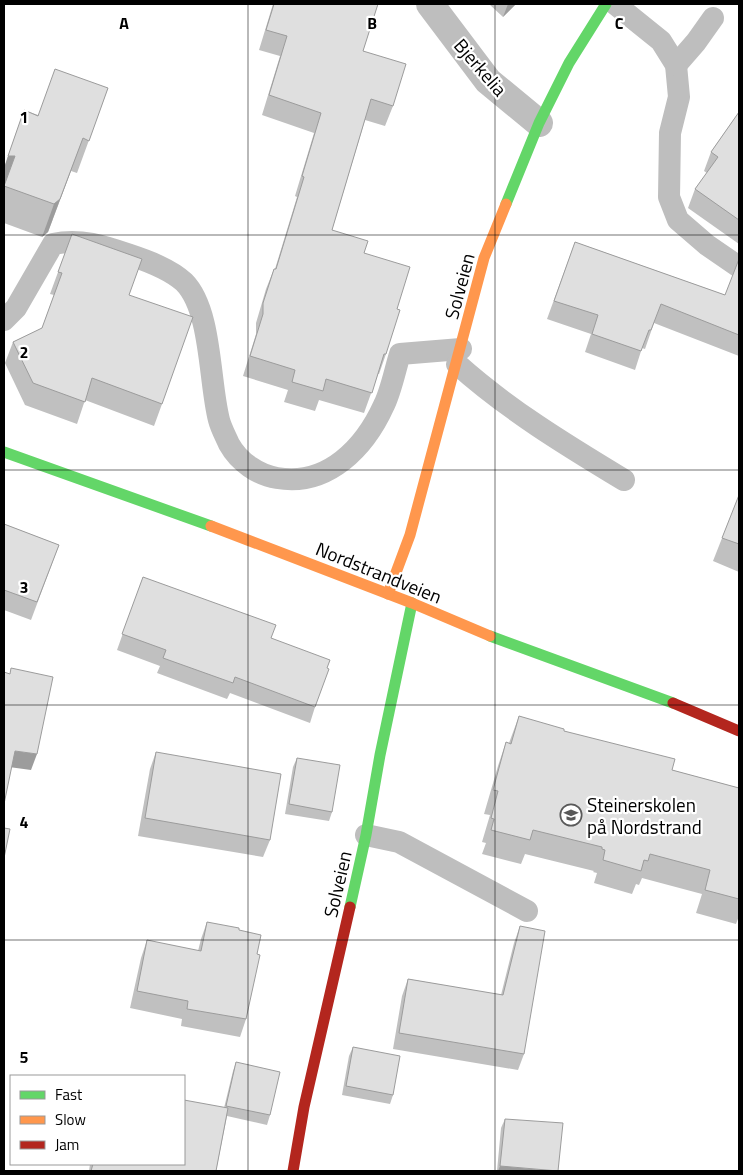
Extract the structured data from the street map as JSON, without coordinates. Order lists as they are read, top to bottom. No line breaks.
{"streets":{"street":["Bjerkelia","Solveien","Nordstrandveien"]},"crossings":[["Bjerkelia","Solveien"],["Solveien","Nordstrandveien"]],"places":{"school or university":["Steinerskolen på Nordstrand"]},"legend":["Fast","Slow","Jam"],"grid":{"columns":["A","B","C"],"rows":["1","2","3","4","5"]}}
